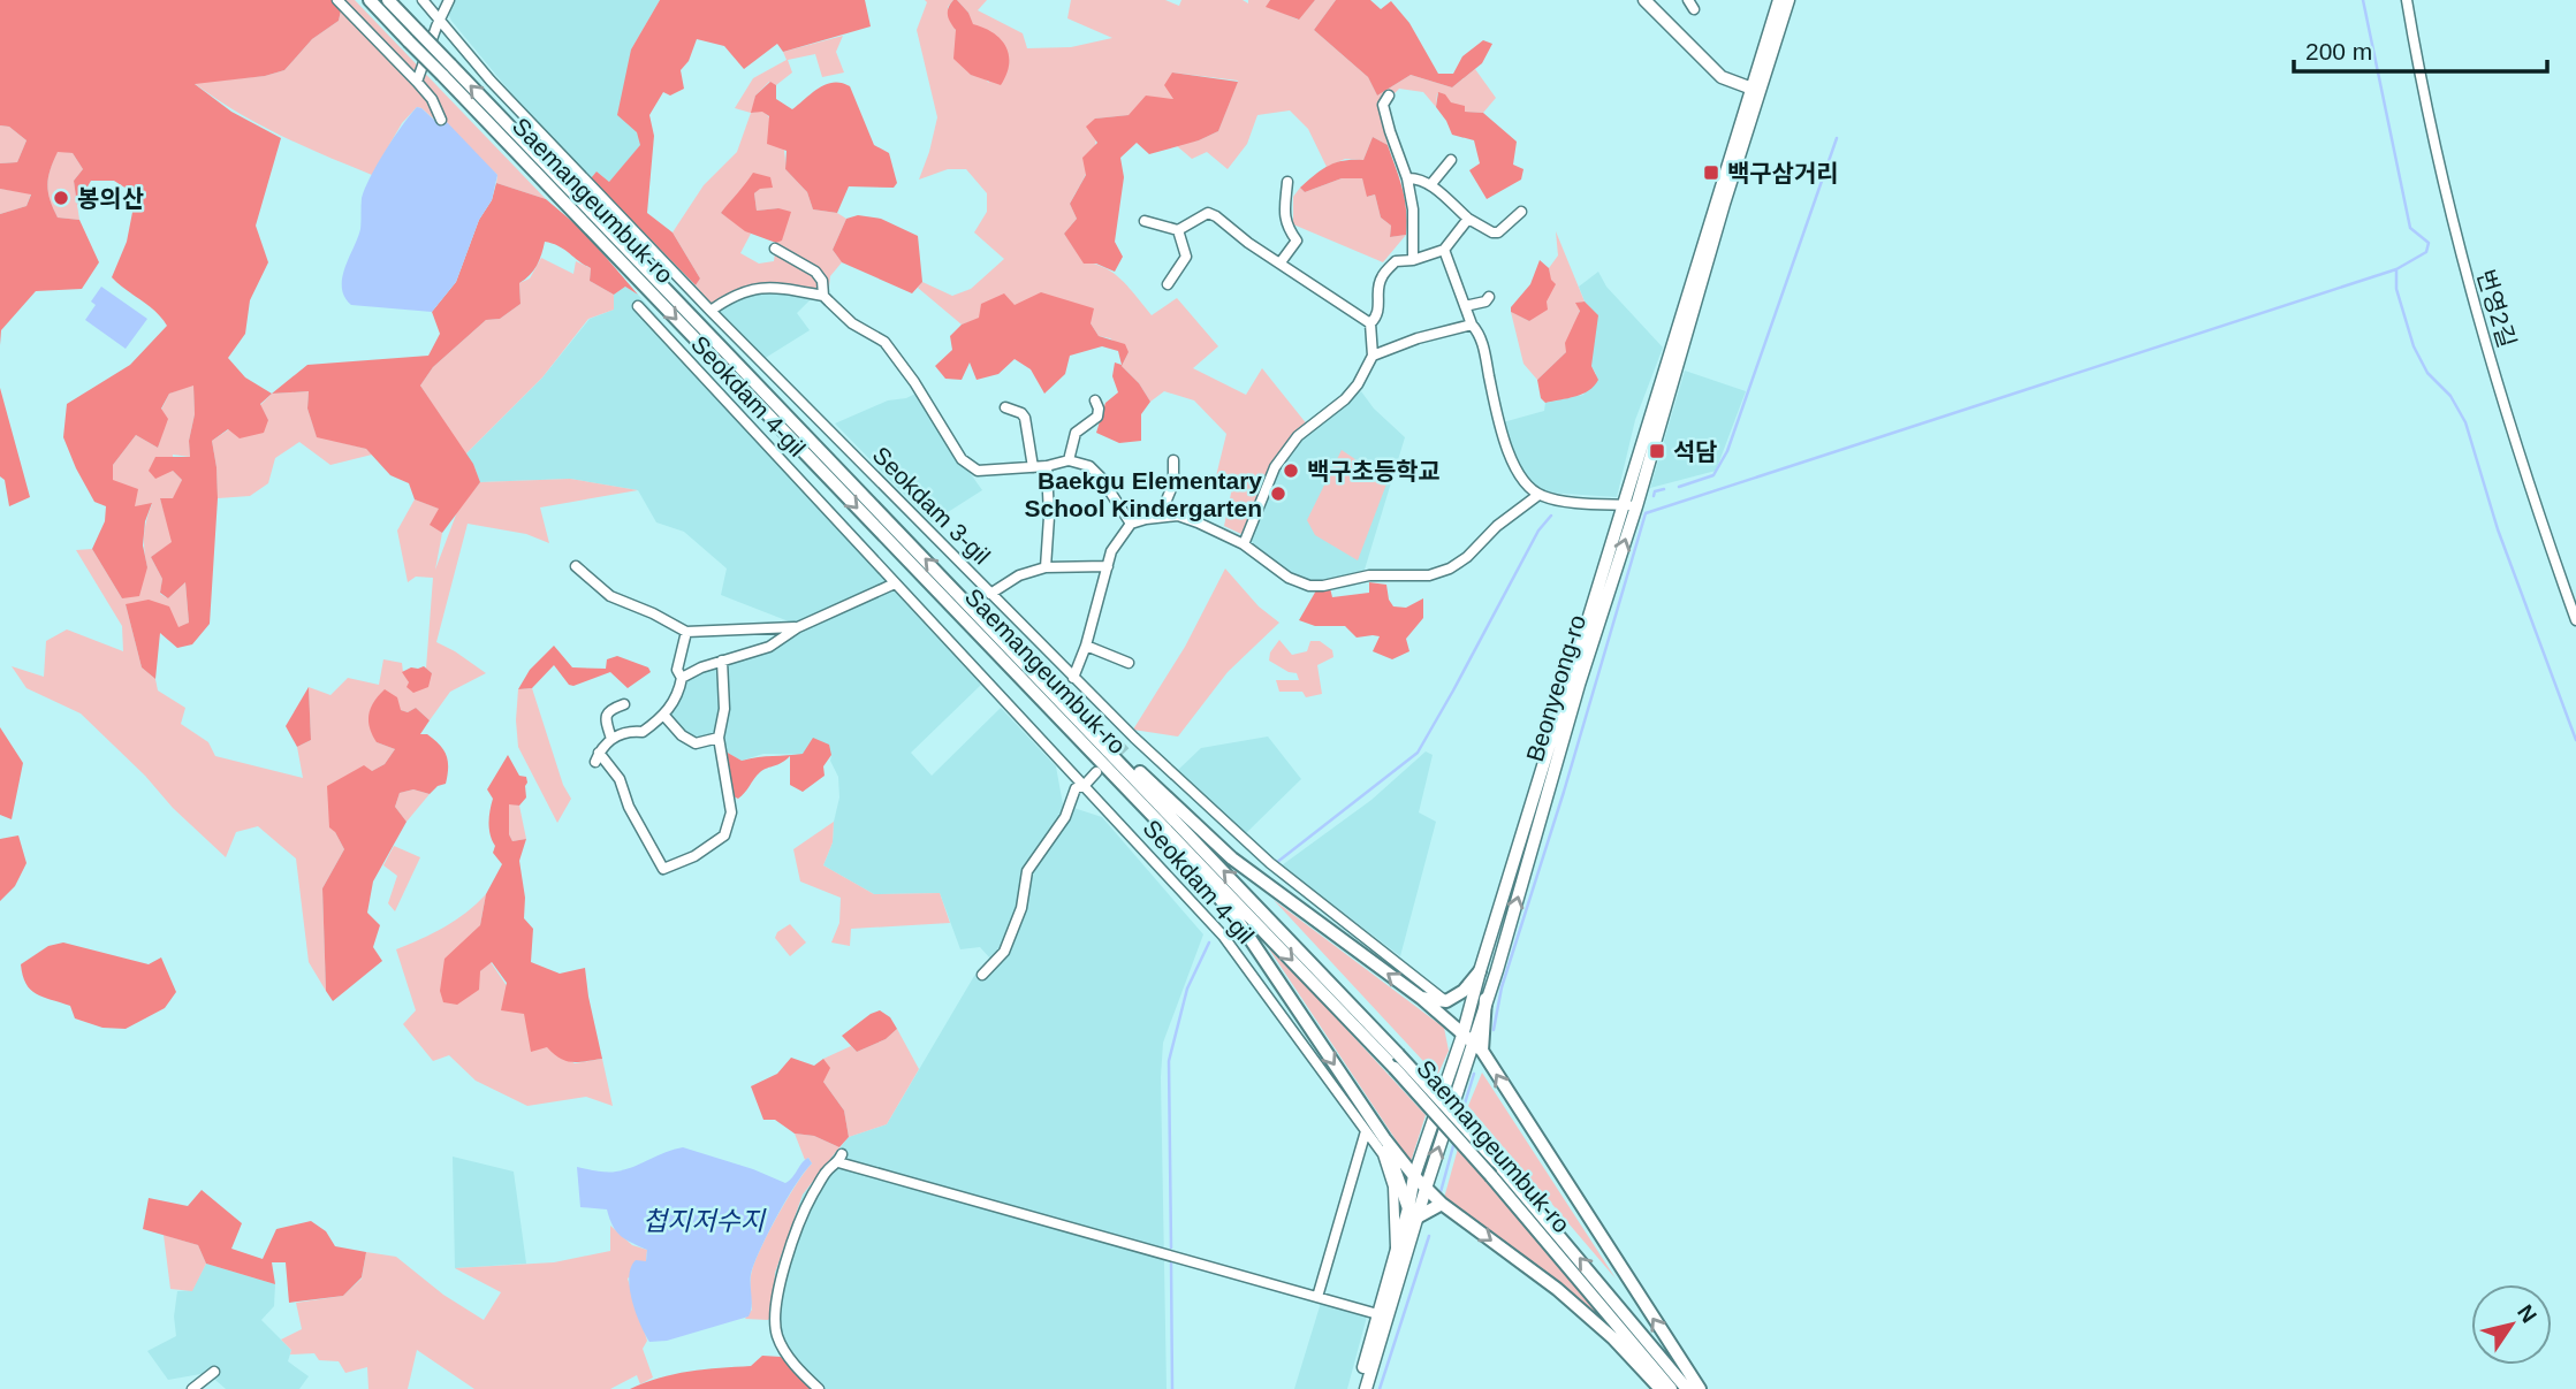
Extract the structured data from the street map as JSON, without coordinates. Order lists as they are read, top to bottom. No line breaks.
{"streets":{"highway":["Saemangeumbuk-ro"],"main road":["Beonyeong-ro"],"street":["번영2길","Seokdam 4-gil","Seokdam 3-gil"]},"crossings":[["Seokdam 4-gil","Beonyeong-ro"]],"water":["첩지저수지"],"places":{"transit":["백구삼거리","석담"],"other":["봉의산","백구초등학교","Baekgu Elementary School Kindergarten"]},"scale_bar":"200 m","north":"top right"}
